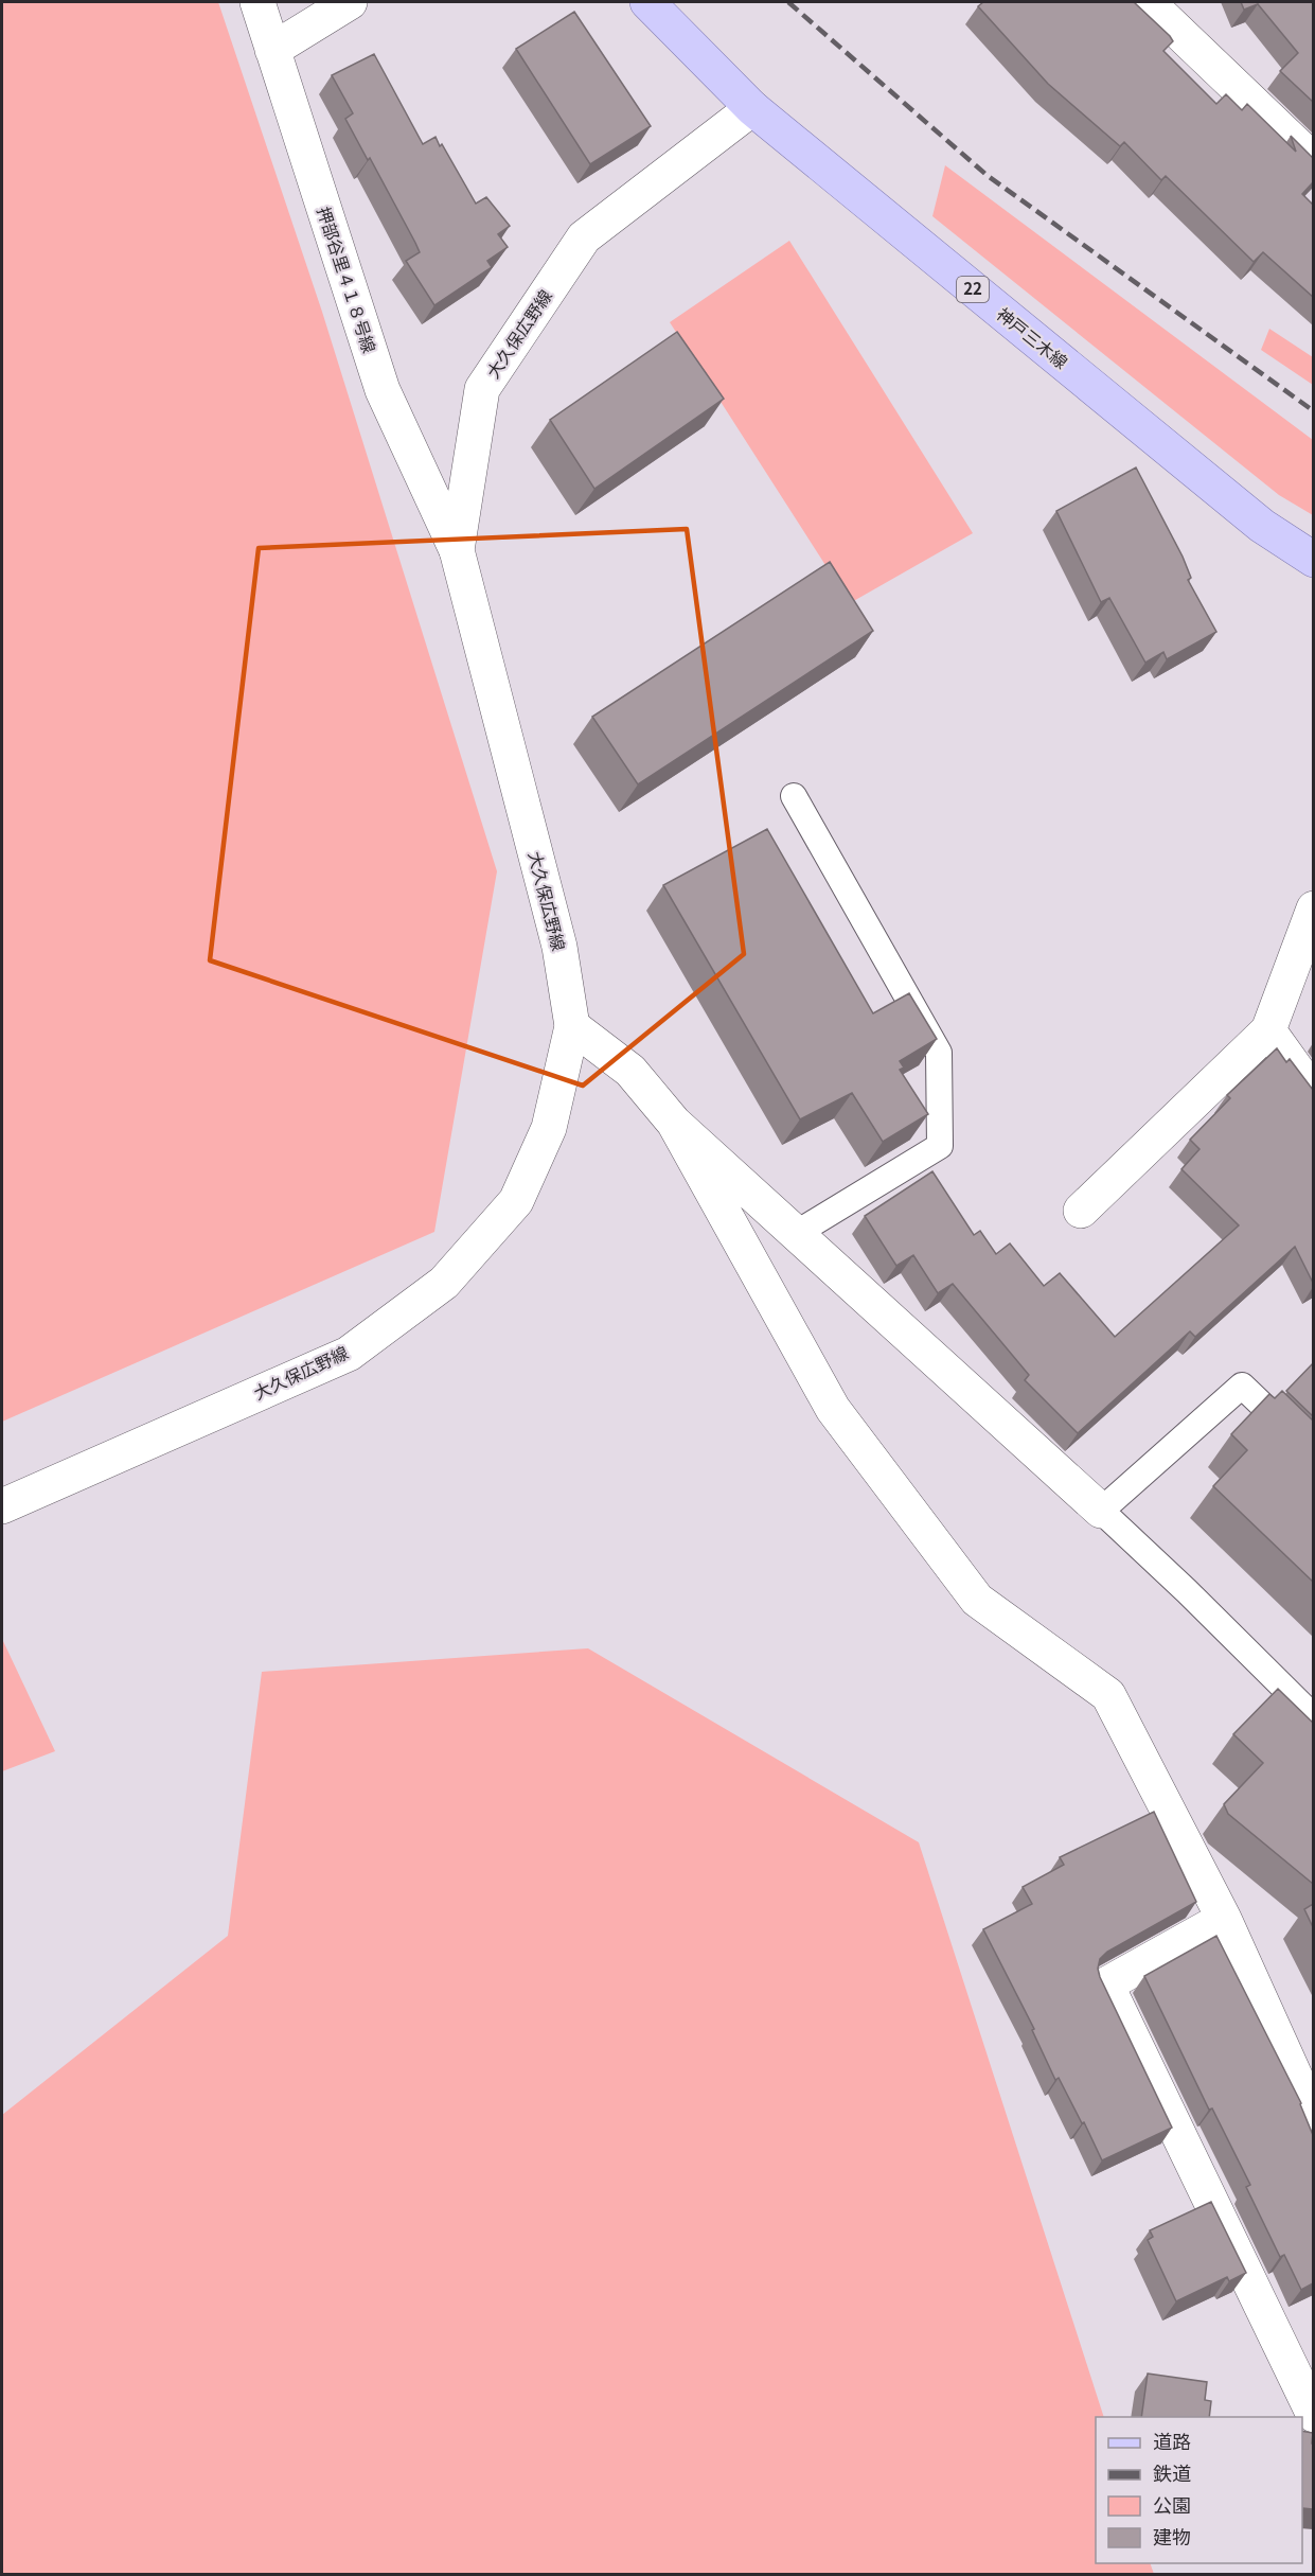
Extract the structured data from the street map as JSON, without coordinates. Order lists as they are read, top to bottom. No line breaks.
{"streets":{"main road":["22","神戸三木線"],"street":["押部谷里４１８号線","大久保広野線"]},"crossings":[["押部谷里４１８号線","大久保広野線"],["大久保広野線","神戸三木線"]],"legend":["道路","鉄道","公園","建物"]}
